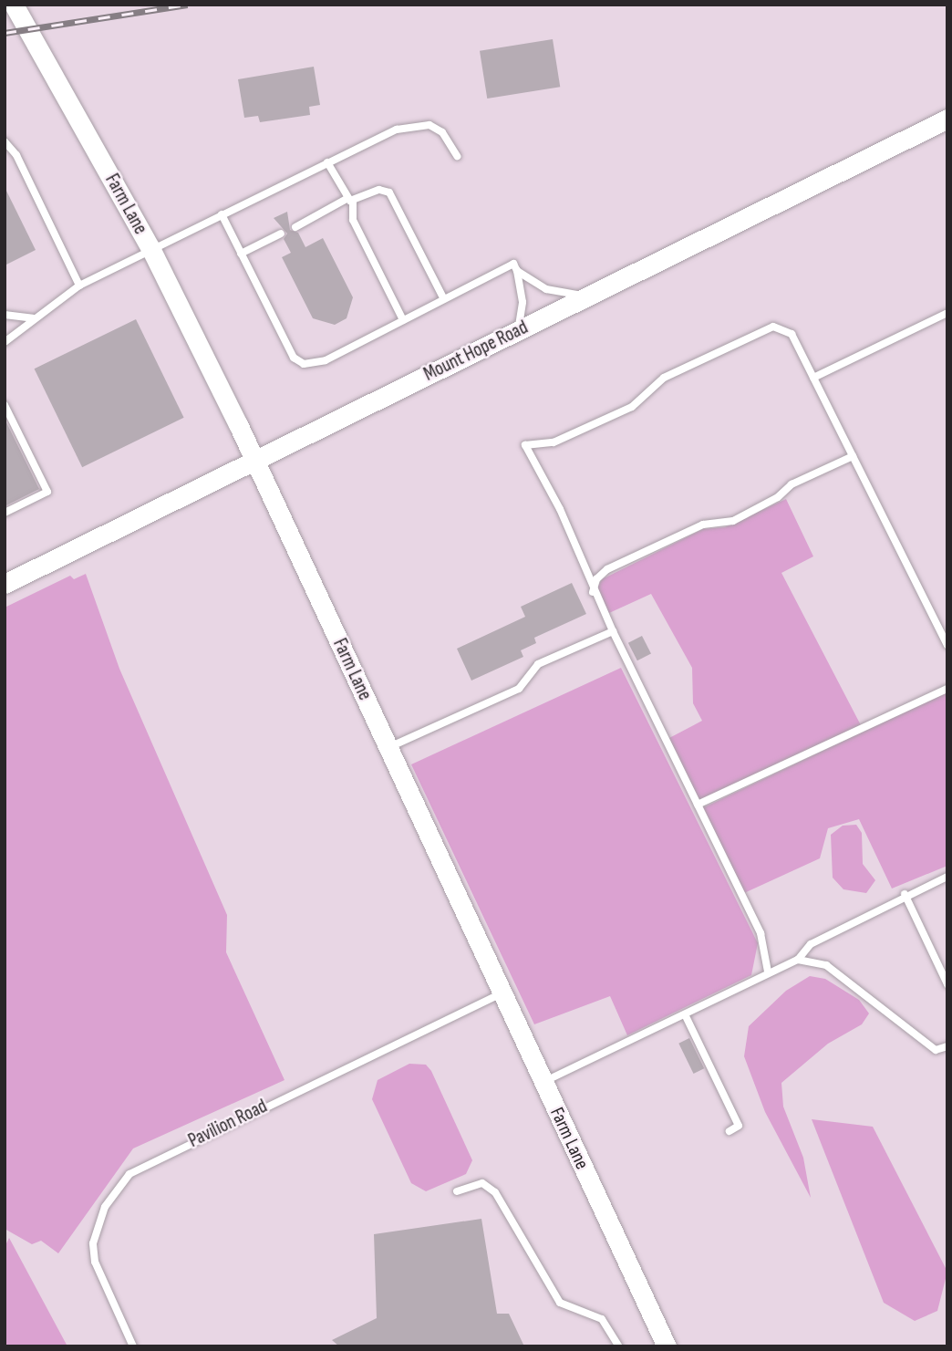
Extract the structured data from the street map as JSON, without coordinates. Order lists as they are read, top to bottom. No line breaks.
{"streets":{"street":["Farm Lane","Mount Hope Road"],"lane":["Pavilion Road"]},"crossings":[["Farm Lane","Mount Hope Road"],["Farm Lane","Pavilion Road"]]}
